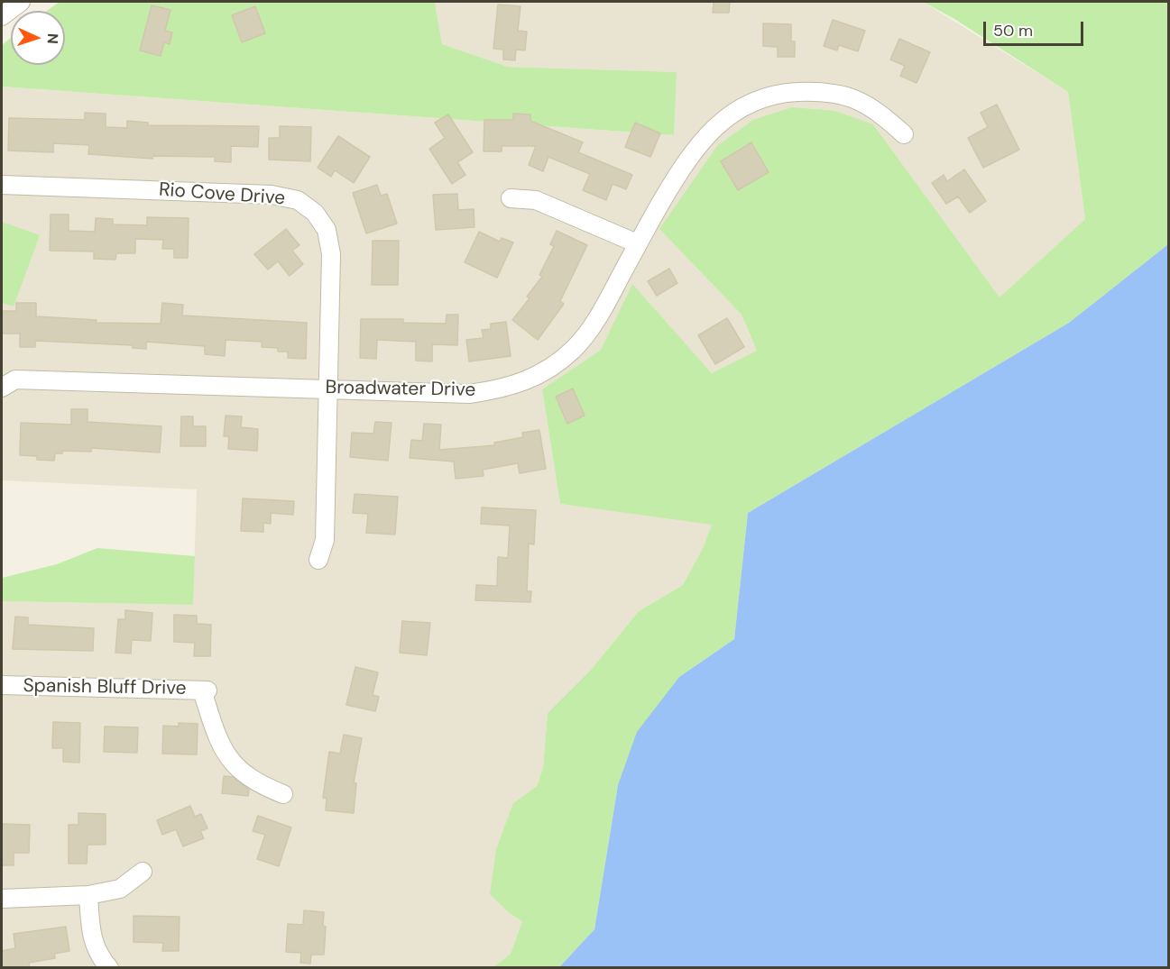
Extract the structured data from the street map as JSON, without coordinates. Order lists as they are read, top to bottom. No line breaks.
{"streets":{"street":["Rio Cove Drive","Broadwater Drive","Spanish Bluff Drive"]},"crossings":[["Rio Cove Drive","Broadwater Drive"]],"scale_bar":"50 m","north":"right"}
